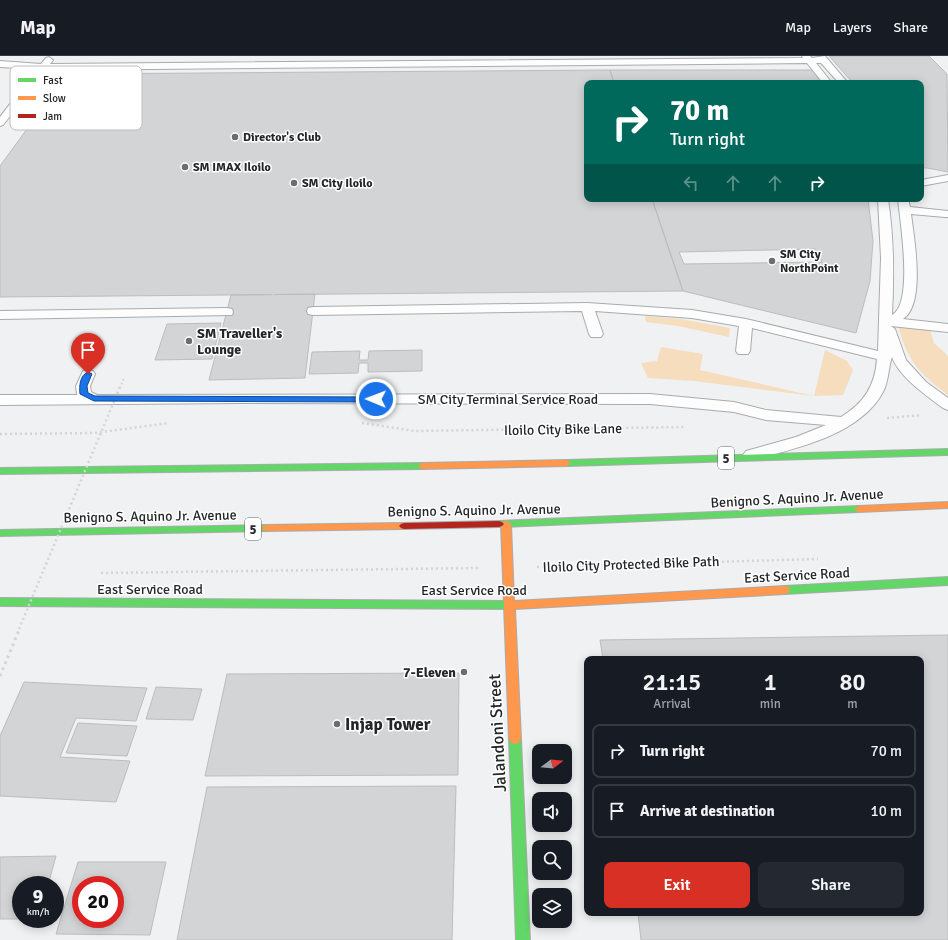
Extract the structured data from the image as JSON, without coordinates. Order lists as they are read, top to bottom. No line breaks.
{"streets":{"main road":["5","Benigno S. Aquino Jr. Avenue","East Service Road","Jalandoni Street"],"lane":["SM City Terminal Service Road"],"path":["Iloilo City Bike Lane","Iloilo City Protected Bike Path"]},"crossings":[["Benigno S. Aquino Jr. Avenue","Jalandoni Street"],["Iloilo City Protected Bike Path","Jalandoni Street"],["East Service Road","Jalandoni Street"]],"places":["Director's Club","SM IMAX Iloilo","SM City Iloilo","SM City NorthPoint","SM Traveller's Lounge","7-Eleven","Injap Tower"],"legend":["Fast","Slow","Jam"],"north":"right","page":{"header":"Map","nav":["Map","Layers","Share"],"turn":["70 m","Turn right"],"eta":["21:15","Arrival","1","min","80","m"],"list":[{"name":"Turn right","value":"70 m"},{"name":"Arrive at destination","value":"10 m"}],"buttons":["Exit","Share"],"speed":"9 km/h","limit":"20"}}
